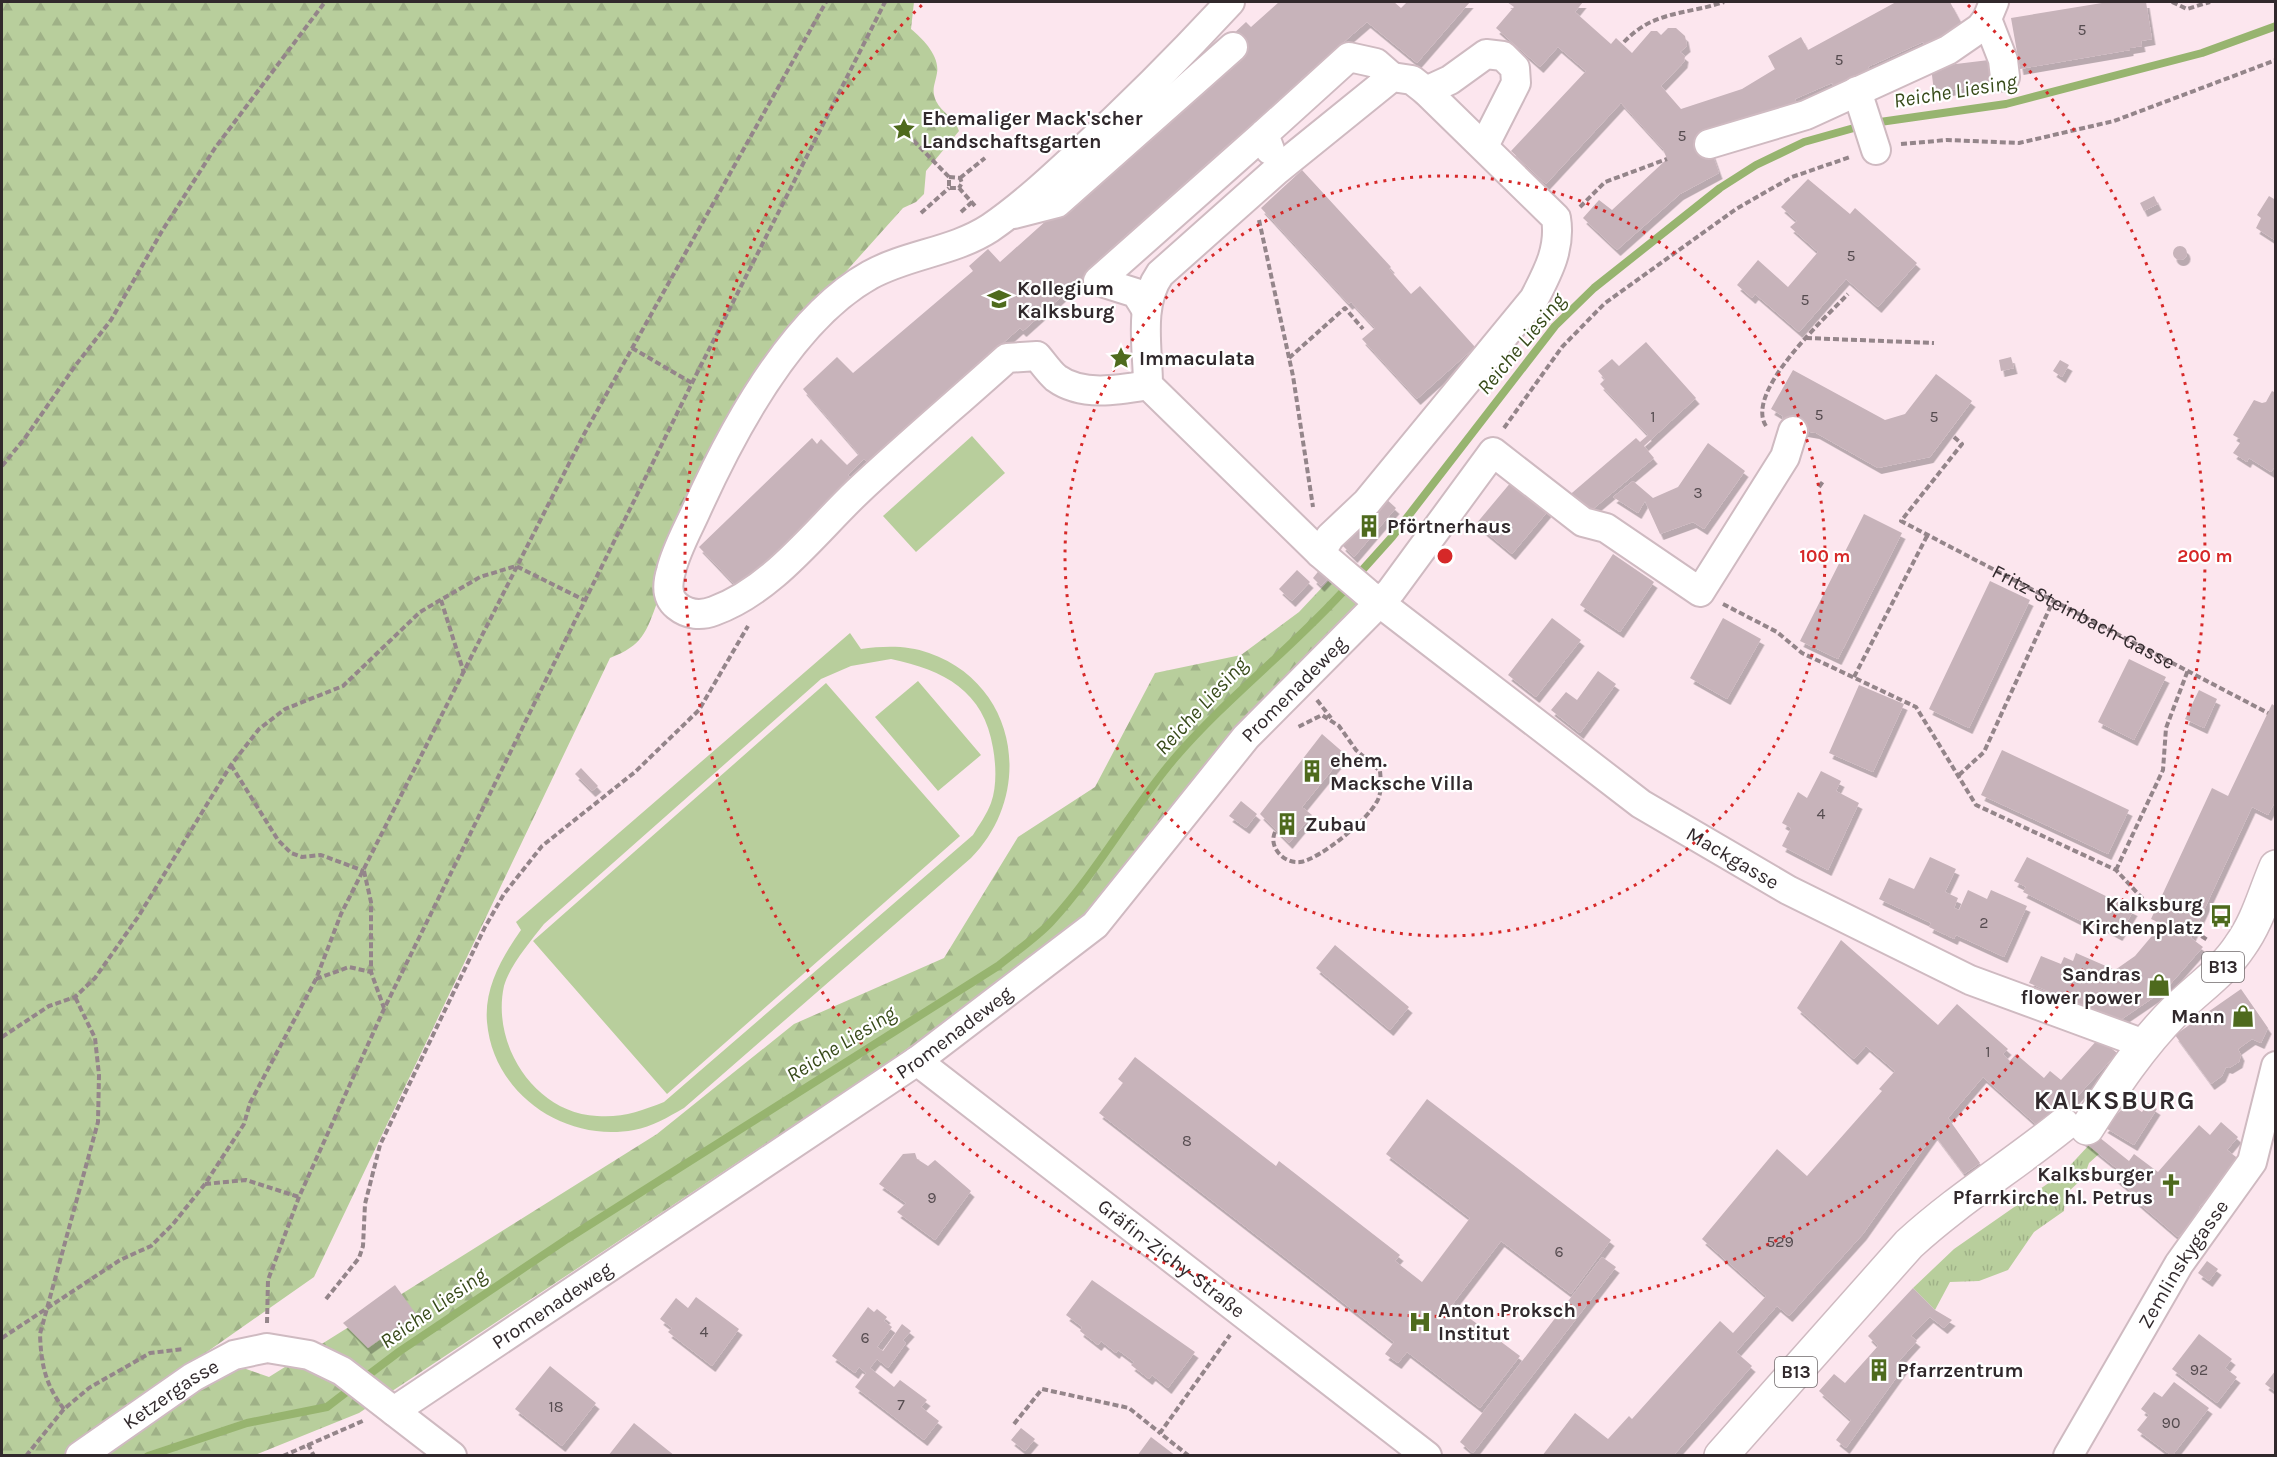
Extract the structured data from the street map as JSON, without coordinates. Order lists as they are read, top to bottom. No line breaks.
{"streets":{"main road":["B13"],"street":["Promenadeweg","Mackgasse","Gräfin-Zichy-Straße","Zemlinskygasse","Ketzergasse"],"path":["Fritz-Steinbach-Gasse"]},"crossings":[["Promenadeweg","Mackgasse"],["Promenadeweg","Gräfin-Zichy-Straße"],["Mackgasse","B13"]],"districts":["KALKSBURG"],"water":["Reiche Liesing"],"places":{"place":["Ehemaliger Mack'scher Landschaftsgarten","Immaculata"],"school or university":["Kollegium Kalksburg"],"building":["Pförtnerhaus","ehem. Macksche Villa","Zubau","Pfarrzentrum"],"bus stop":["Kalksburg Kirchenplatz"],"shop":["Sandras flower power","Mann"],"church":["Kalksburger Pfarrkirche hl. Petrus"],"hospital":["Anton Proksch Institut"]},"house_numbers":["5","5","5","5","5","5","1","5","3","4","2","1","8","9","529","6","4","6","92","7","18","90"],"rings":["100 m","200 m"]}
